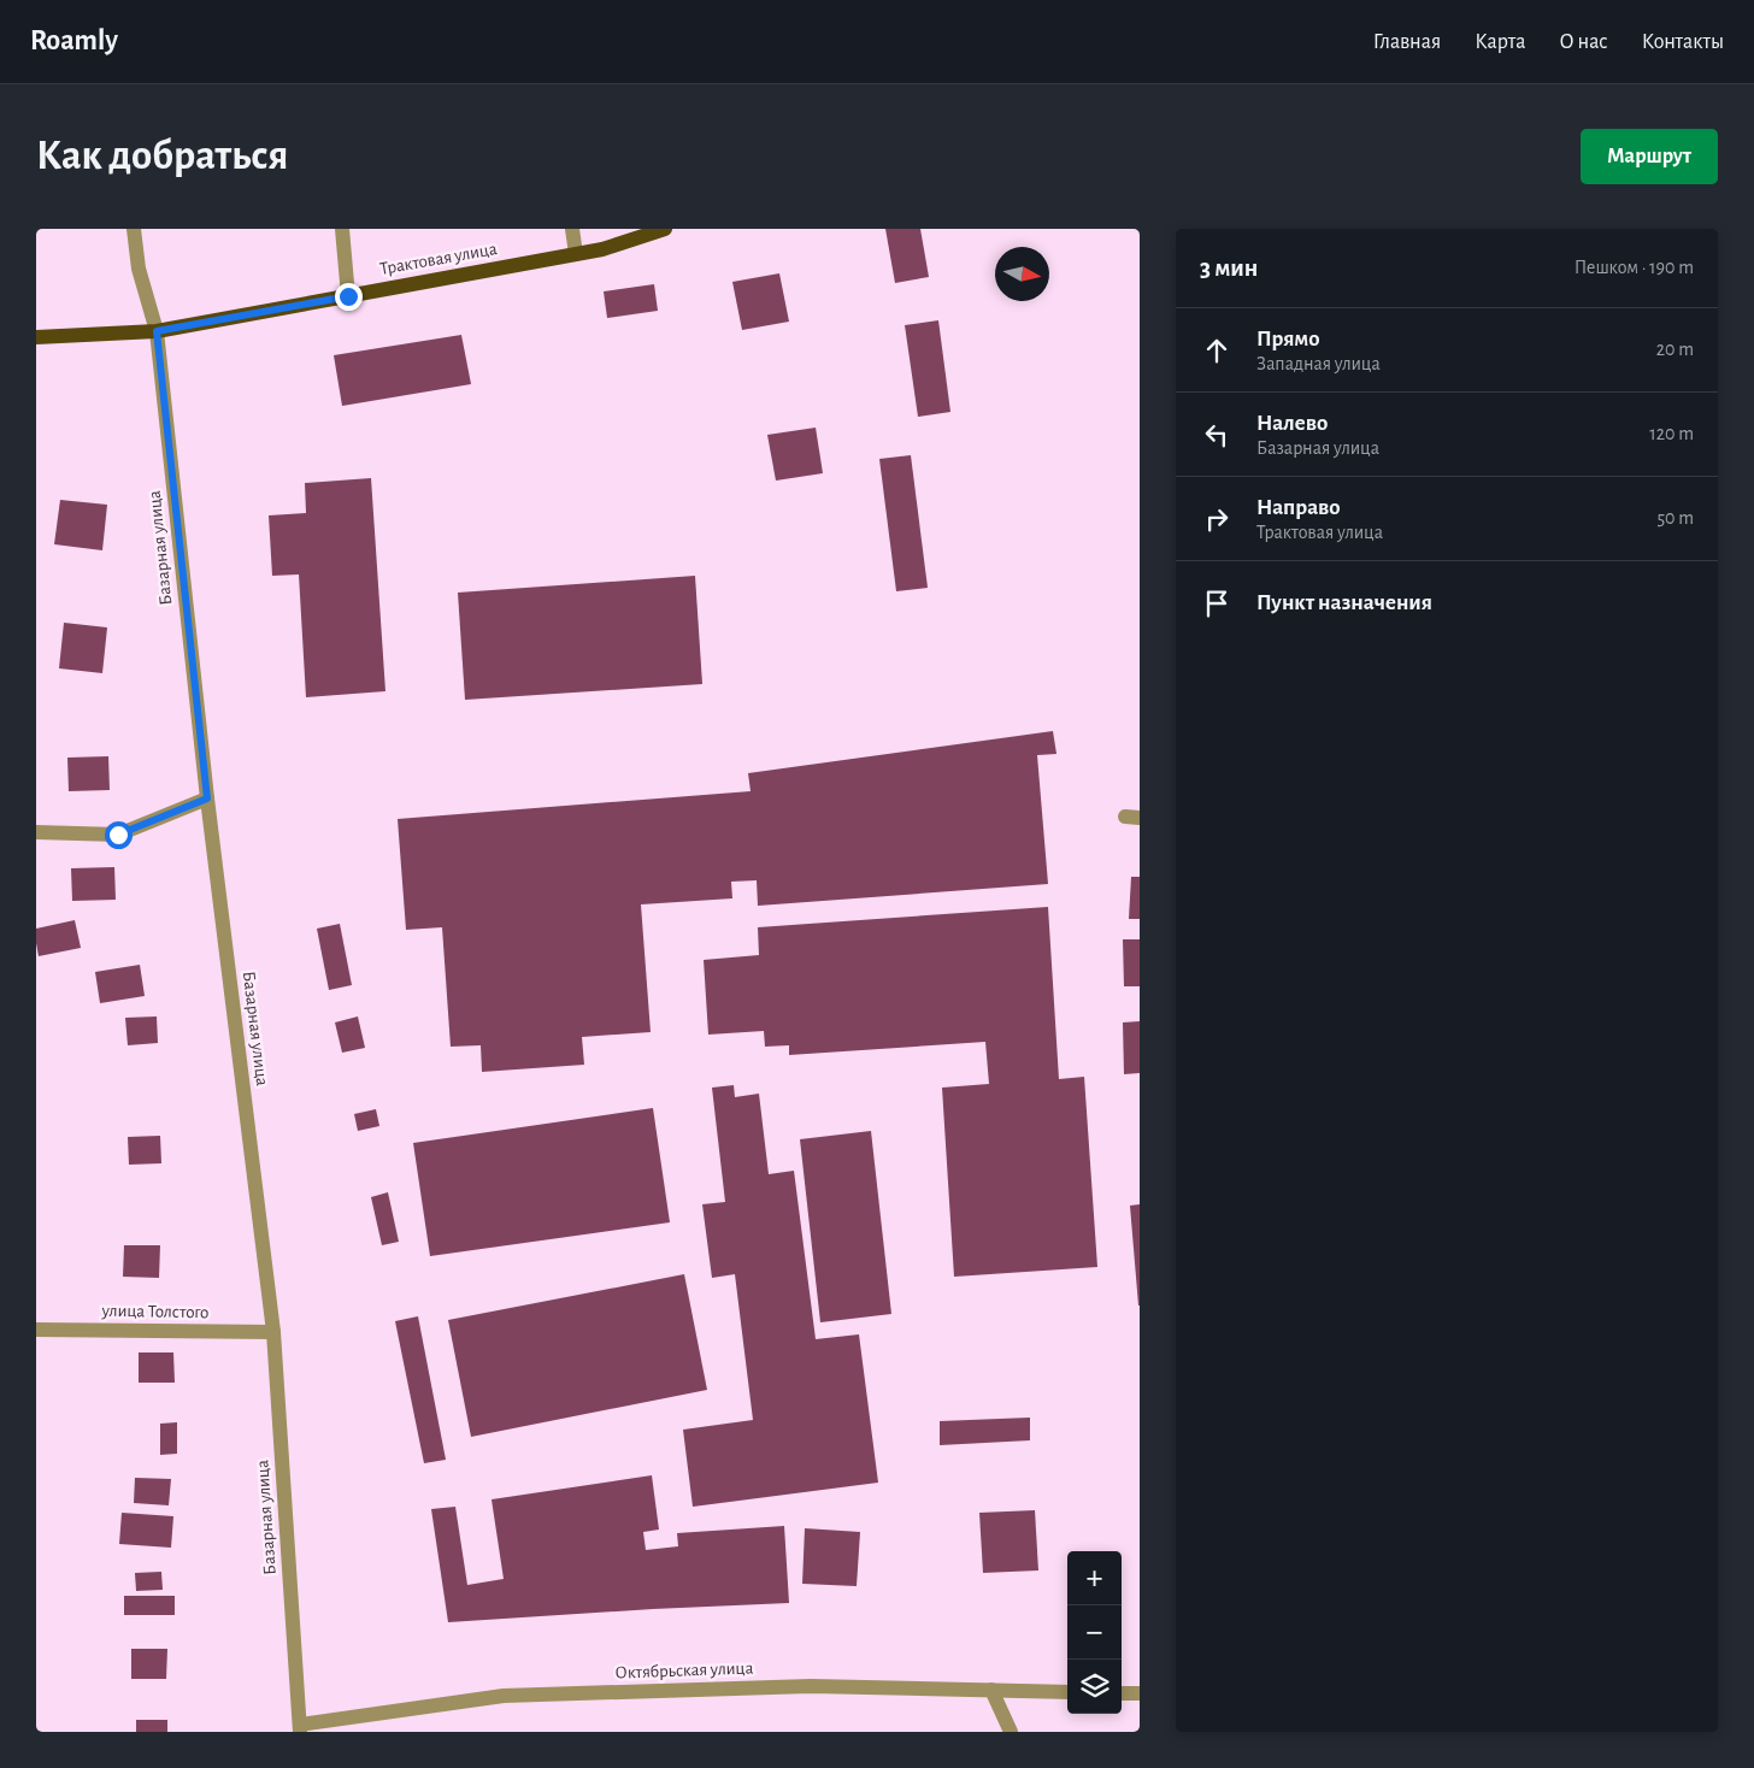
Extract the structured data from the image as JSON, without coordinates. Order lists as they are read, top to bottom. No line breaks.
{"streets":{"main road":["Трактовая улица"],"street":["Базарная улица","улица Толстого","Октябрьская улица"]},"crossings":[["Трактовая улица","Базарная улица"],["Базарная улица","улица Толстого"],["Базарная улица","Октябрьская улица"]],"north":"right","page":{"header":"Roamly","nav":["Главная","Карта","О нас","Контакты"],"buttons":"Маршрут","title":"Как добраться","heading":["3 мин","Пешком · 190 m"],"list":[["Прямо","Западная улица","20 m"],["Налево","Базарная улица","120 m"],["Направо","Трактовая улица","50 m"],"Пункт назначения"],"map_buttons":["+","−"]}}
